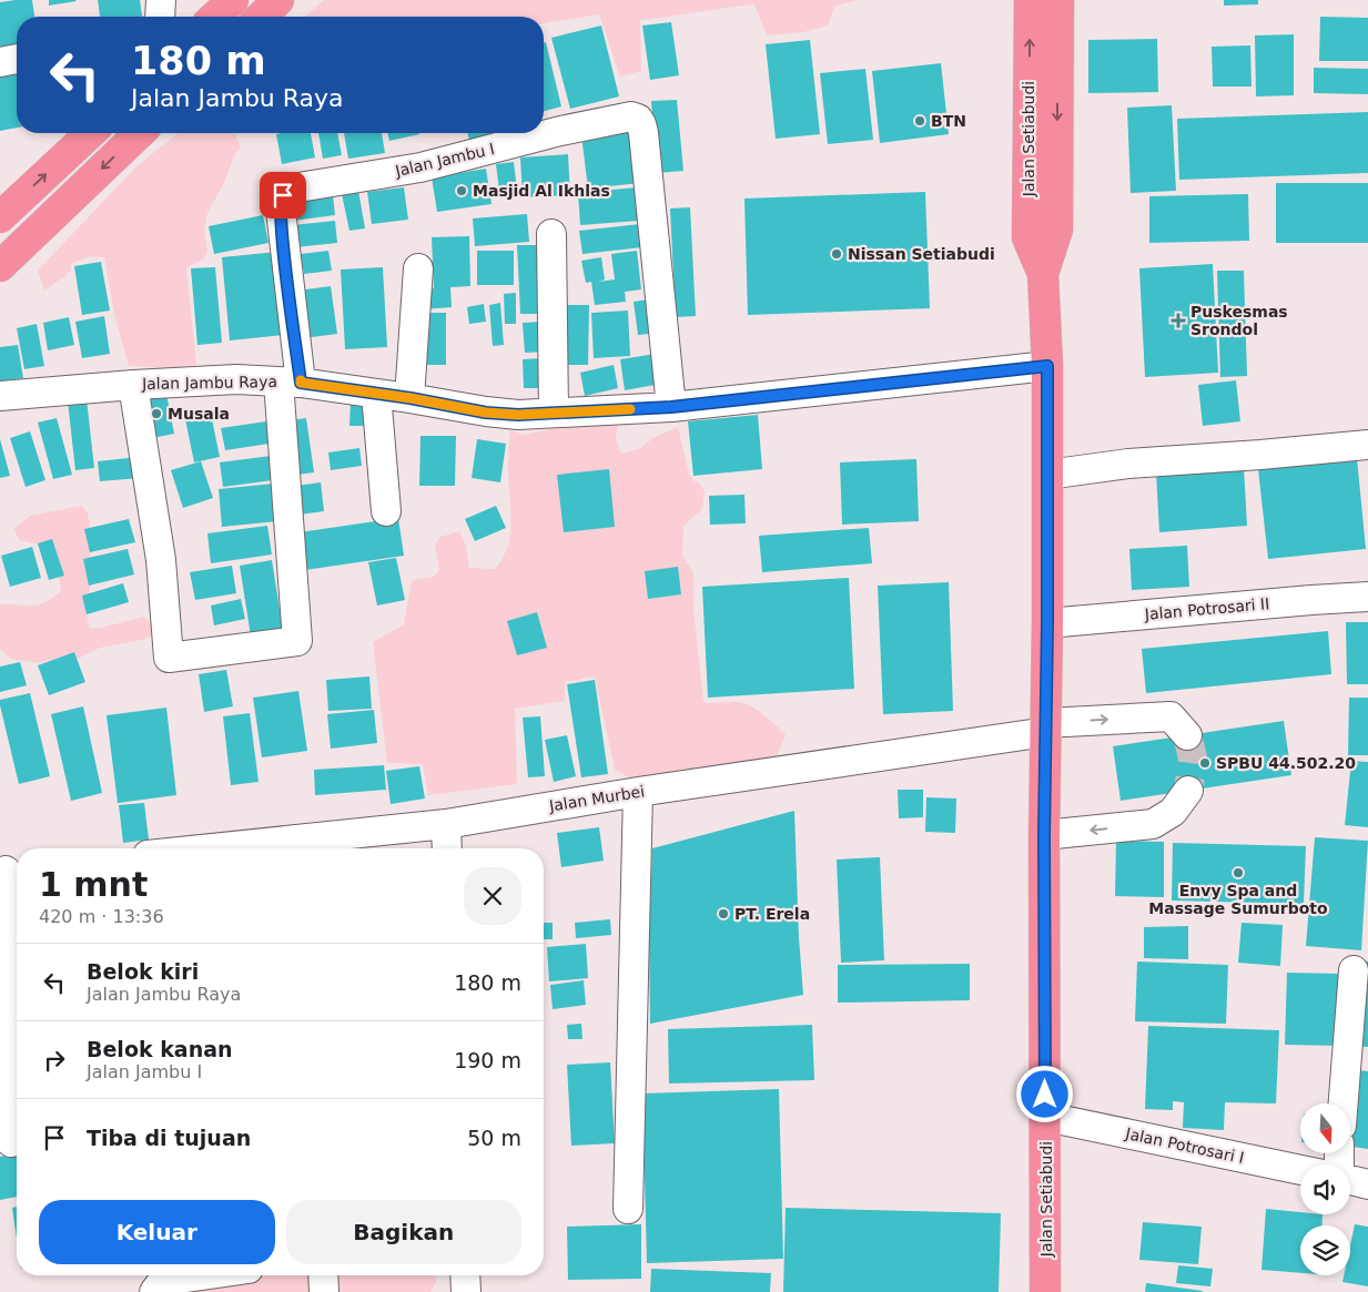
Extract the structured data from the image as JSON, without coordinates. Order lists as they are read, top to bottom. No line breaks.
{"streets":{"highway":["Jalan Setiabudi"],"street":["Jalan Jambu I","Jalan Jambu Raya","Jalan Potrosari II","Jalan Murbei","Jalan Potrosari I"]},"crossings":[["Jalan Setiabudi","Jalan Jambu Raya"],["Jalan Setiabudi","Jalan Potrosari II"],["Jalan Setiabudi","Jalan Murbei"],["Jalan Setiabudi","Jalan Potrosari I"],["Jalan Jambu I","Jalan Jambu Raya"]],"places":{"other":["BTN","Masjid Al Ikhlas","Nissan Setiabudi","Musala","SPBU 44.502.20","Envy Spa and Massage Sumurboto","PT. Erela"],"health":["Puskesmas Srondol"]},"north":"bottom","page":{"turn":["180 m","Jalan Jambu Raya"],"heading":["1 mnt","420 m · 13:36"],"list":[{"name":"Belok kiri","note":"Jalan Jambu Raya","value":"180 m"},{"name":"Belok kanan","note":"Jalan Jambu I","value":"190 m"},{"name":"Tiba di tujuan","value":"50 m"}],"buttons":["Keluar","Bagikan"]}}
